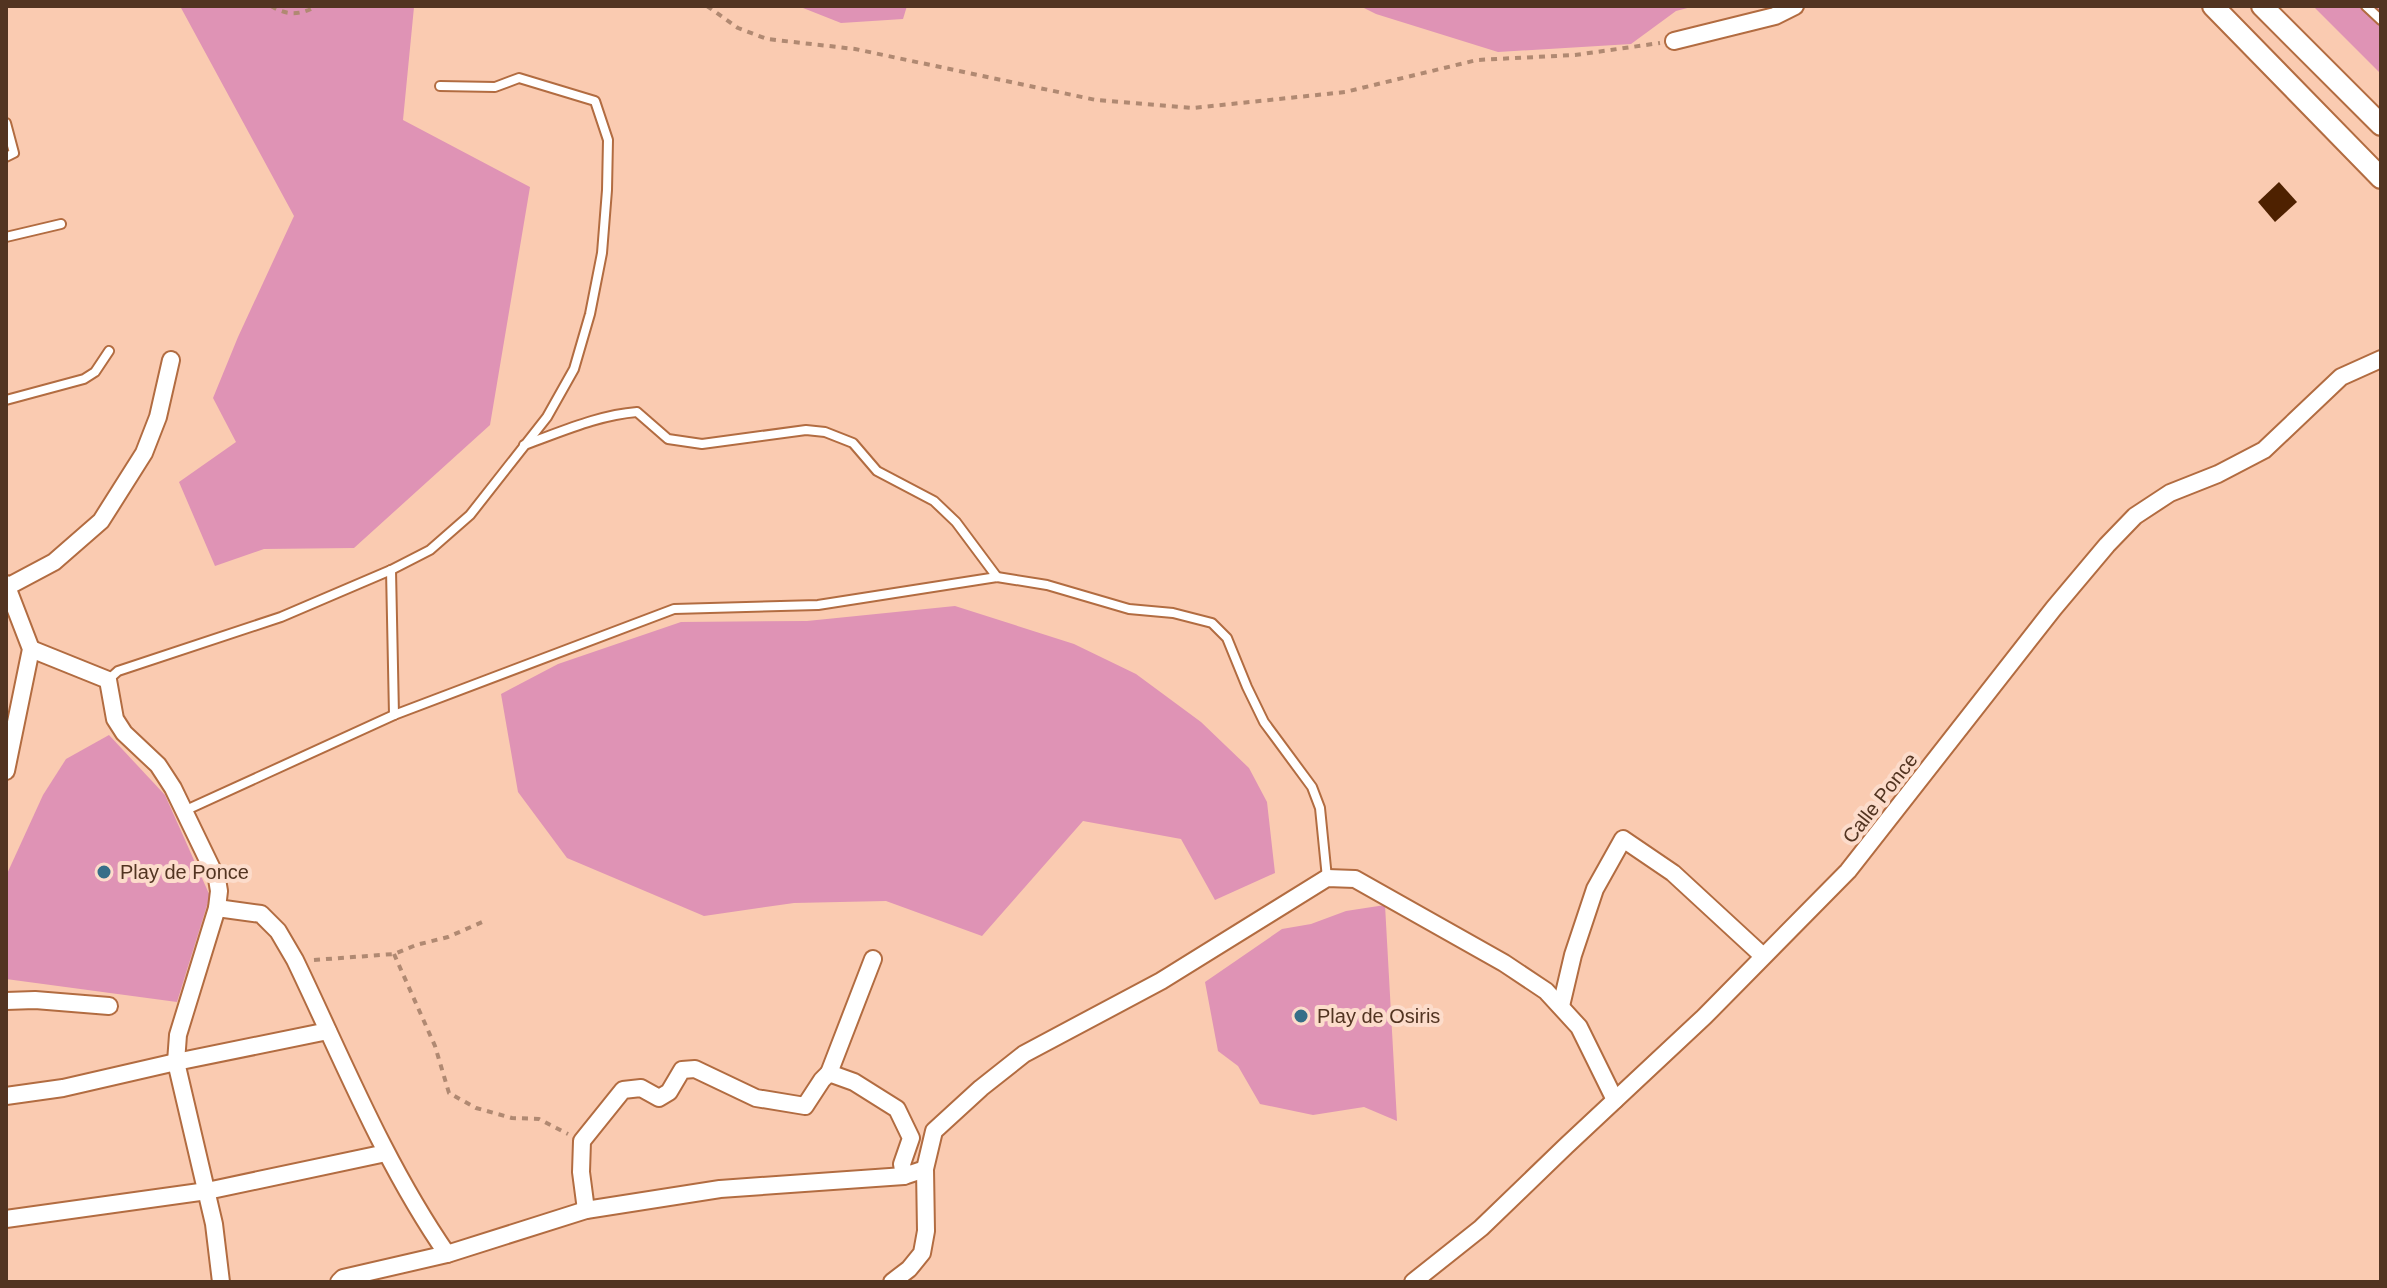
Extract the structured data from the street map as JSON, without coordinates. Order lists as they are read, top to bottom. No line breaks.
{"streets":{"street":["Calle Ponce"]},"places":["Play de Ponce","Play de Osiris"]}
